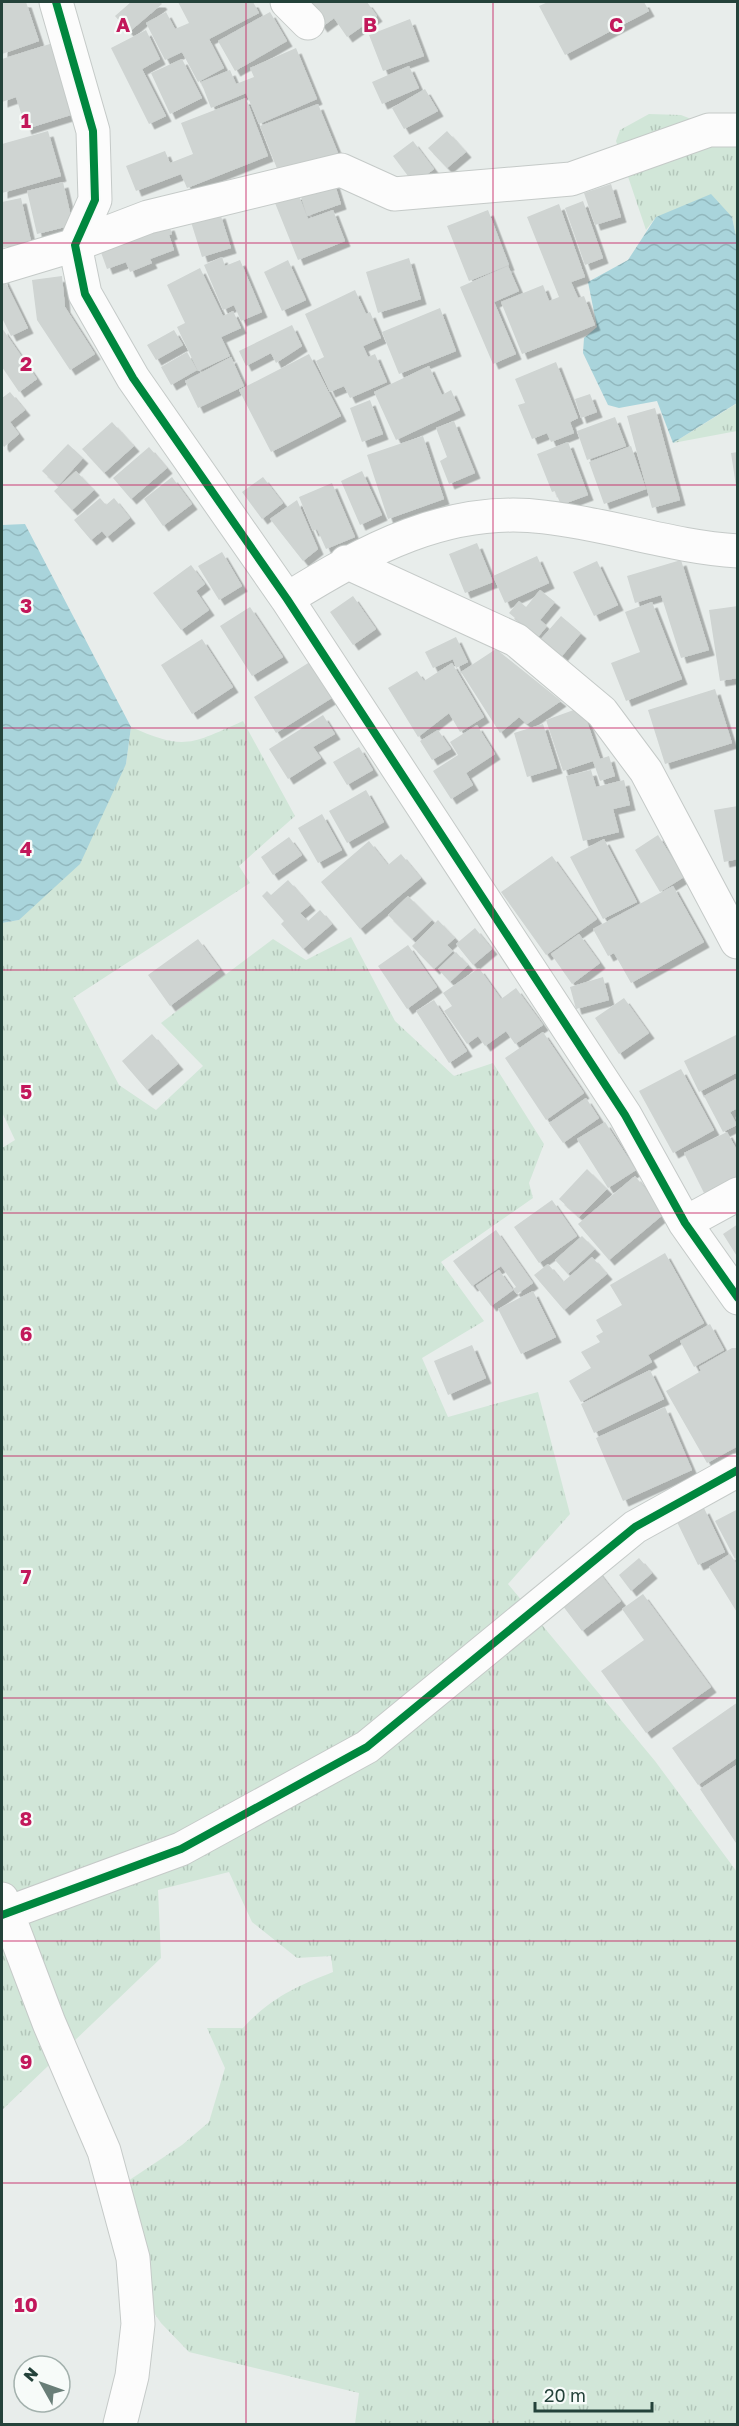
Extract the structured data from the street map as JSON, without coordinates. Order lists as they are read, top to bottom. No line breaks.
{"scale_bar":"20 m","north":"top left","grid":{"columns":["A","B","C"],"rows":["1","2","3","4","5","6","7","8","9","10"]}}
